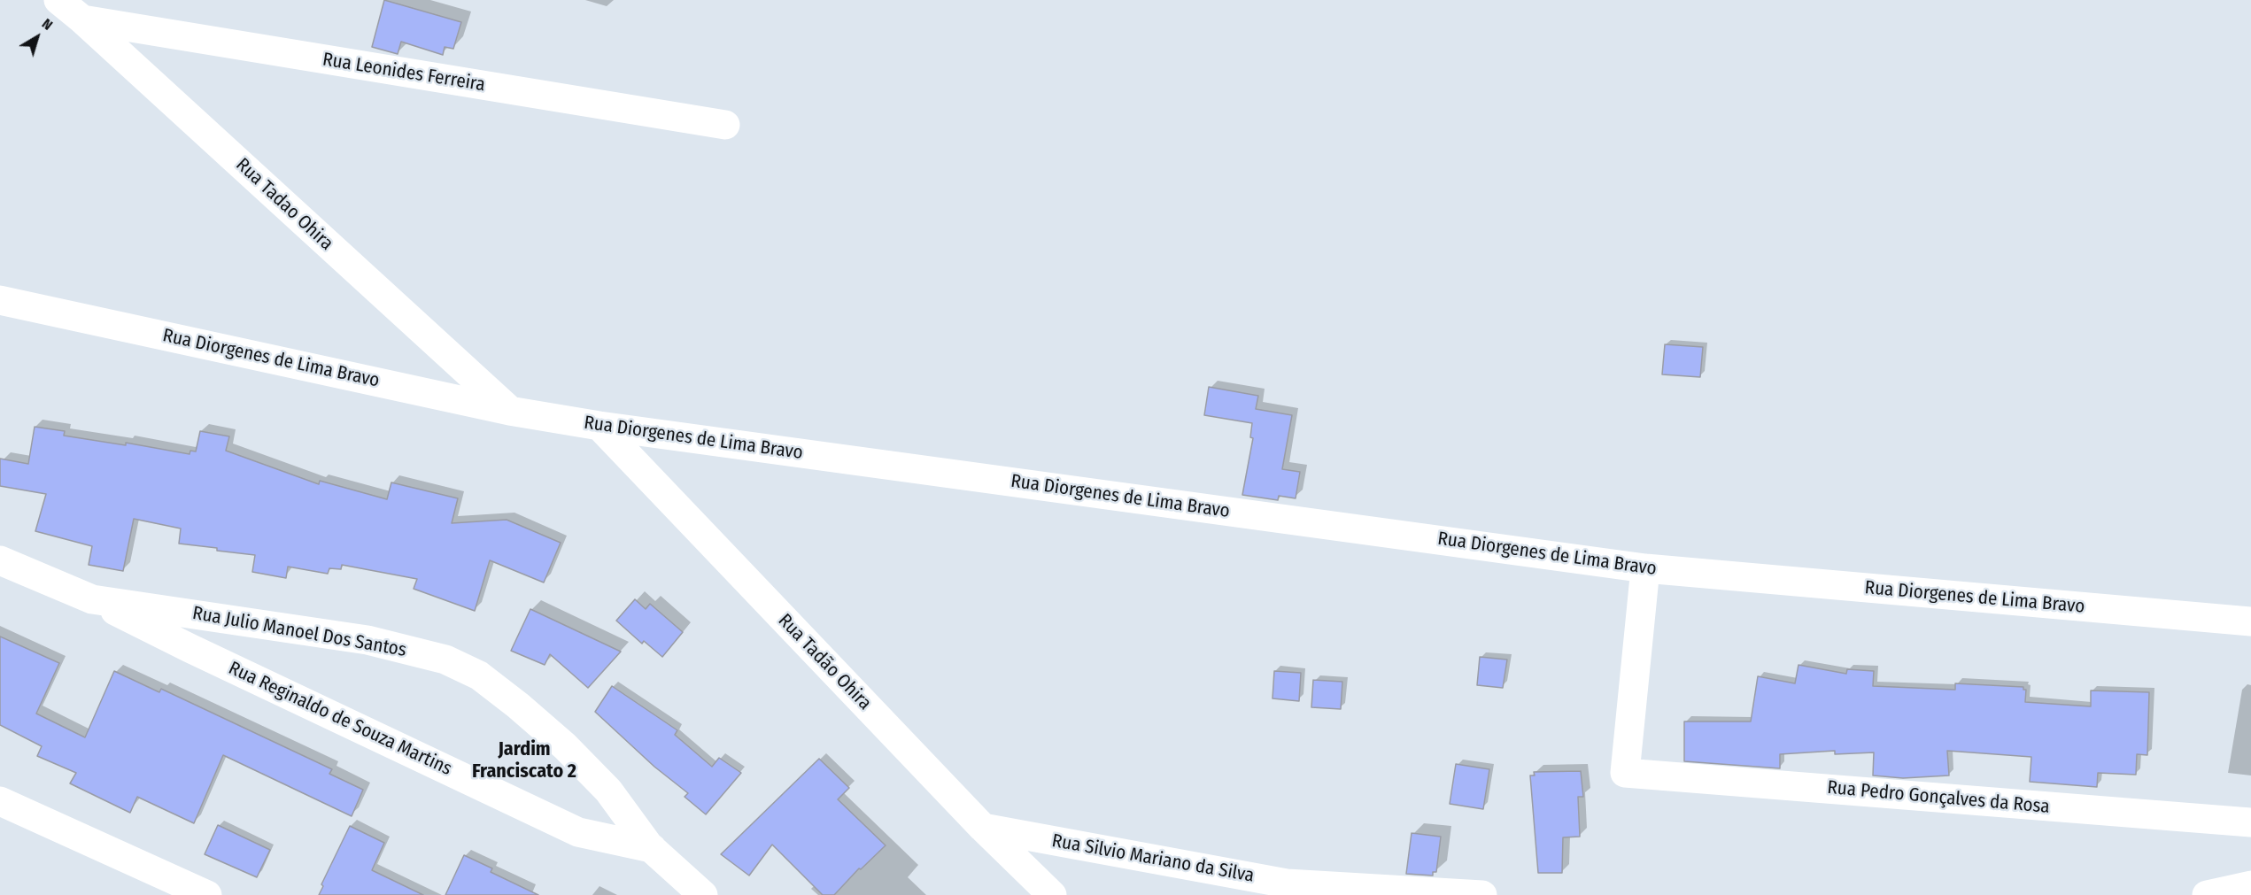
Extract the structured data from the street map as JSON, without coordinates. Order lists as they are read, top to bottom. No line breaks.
{"streets":{"street":["Rua Leonides Ferreira","Rua Tadao Ohira","Rua Diorgenes de Lima Bravo","Rua Julio Manoel Dos Santos","Rua Tadão Ohira","Rua Reginaldo de Souza Martins","Rua Pedro Gonçalves da Rosa","Rua Silvio Mariano da Silva"]},"crossings":[["Rua Leonides Ferreira","Rua Tadao Ohira"],["Rua Tadao Ohira","Rua Diorgenes de Lima Bravo"],["Rua Diorgenes de Lima Bravo","Rua Tadão Ohira"],["Rua Diorgenes de Lima Bravo","Rua Pedro Gonçalves da Rosa"],["Rua Julio Manoel Dos Santos","Rua Reginaldo de Souza Martins"],["Rua Tadão Ohira","Rua Silvio Mariano da Silva"]],"districts":["Jardim Franciscato 2"],"north":"top right"}
